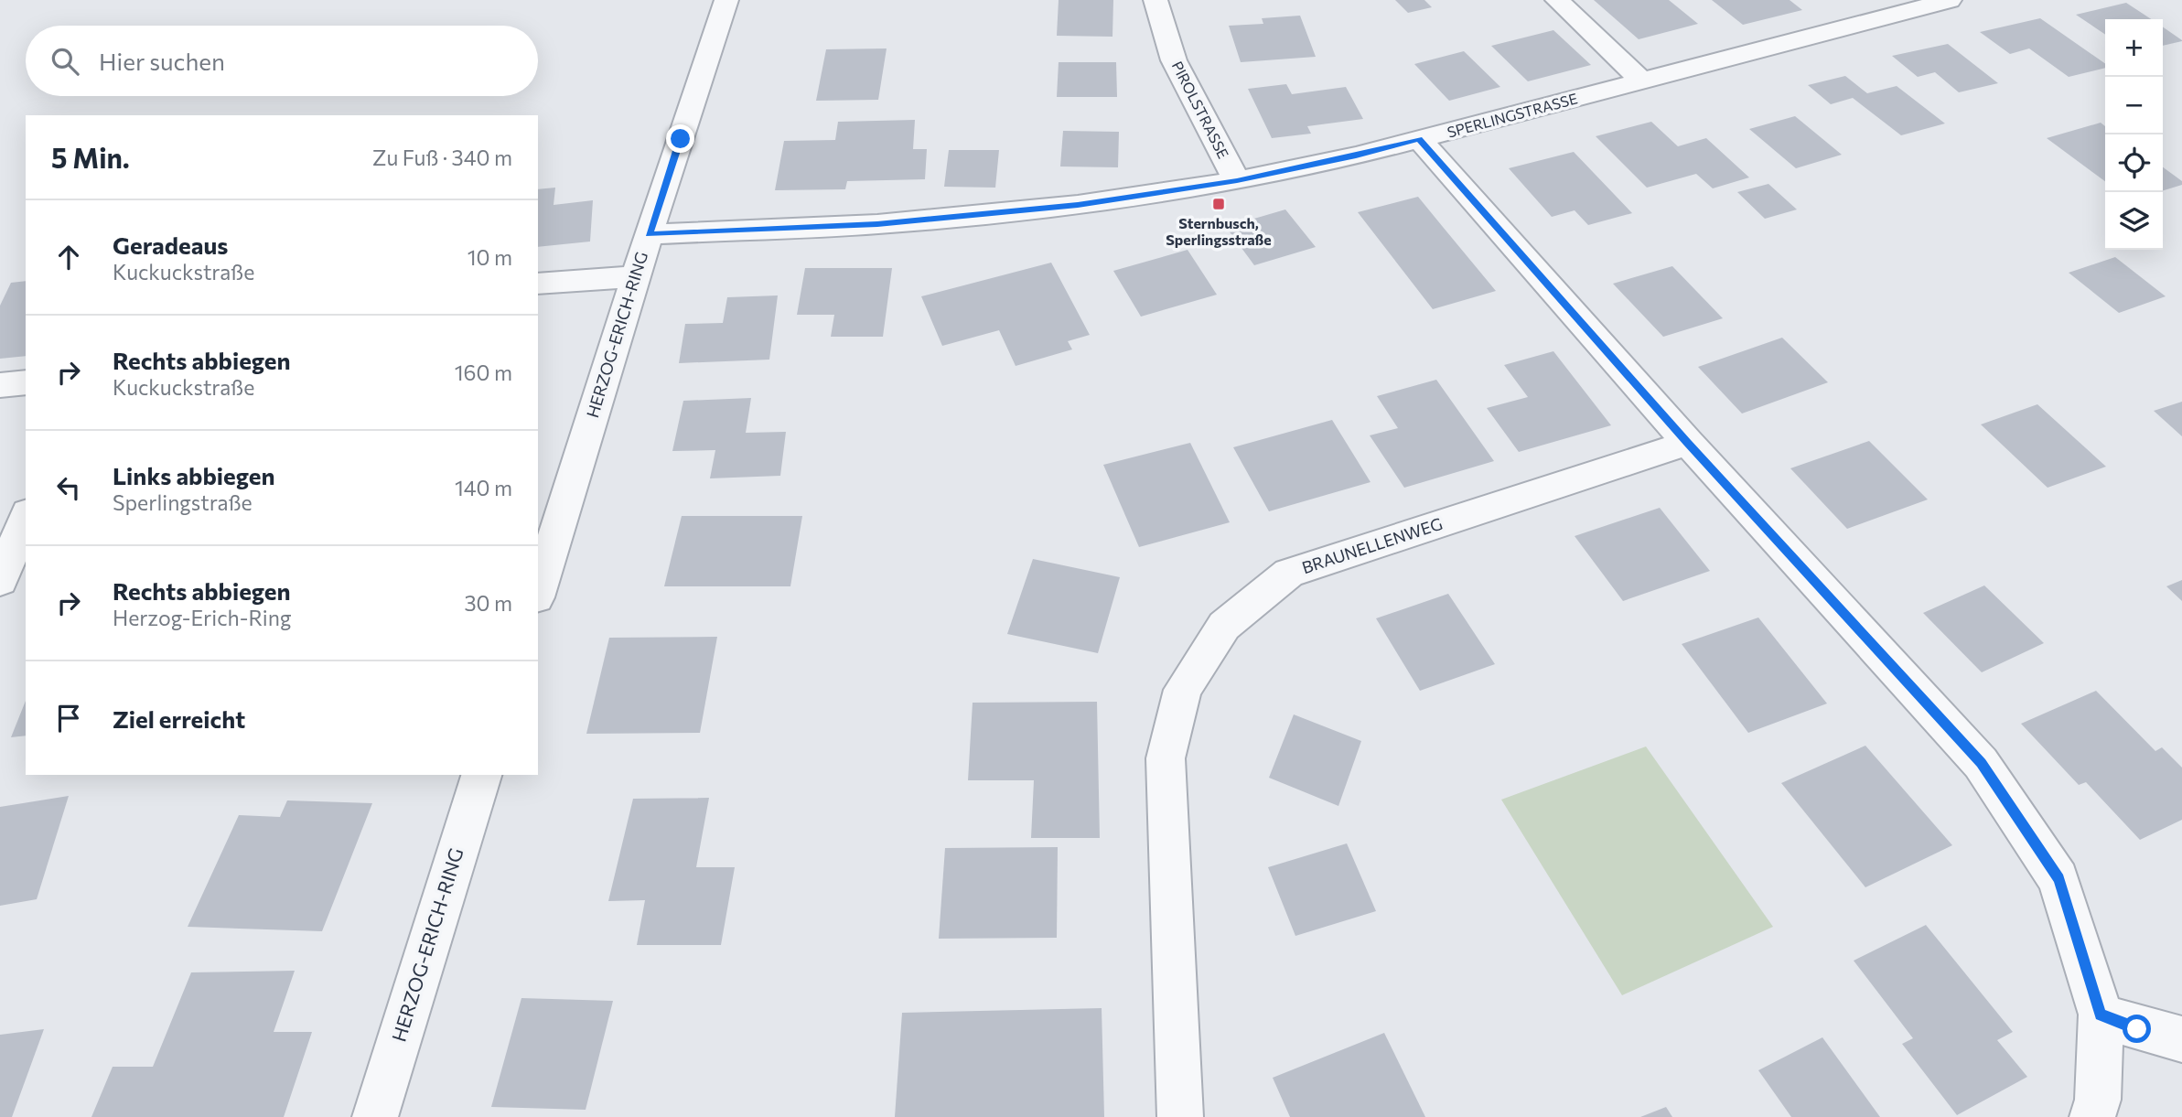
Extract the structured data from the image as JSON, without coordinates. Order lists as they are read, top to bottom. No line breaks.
{"streets":{"street":["PIROLSTRASSE","SPERLINGSTRASSE","HERZOG-ERICH-RING","BRAUNELLENWEG"]},"crossings":[["PIROLSTRASSE","SPERLINGSTRASSE"],["SPERLINGSTRASSE","HERZOG-ERICH-RING"]],"places":{"transit":["Sternbusch, Sperlingsstraße"]},"page":{"map_buttons":["+","−"],"search":"Hier suchen","heading":["5 Min.","Zu Fuß · 340 m"],"list":[["Geradeaus","Kuckuckstraße","10 m"],["Rechts abbiegen","Kuckuckstraße","160 m"],["Links abbiegen","Sperlingstraße","140 m"],["Rechts abbiegen","Herzog-Erich-Ring","30 m"],"Ziel erreicht"]}}
